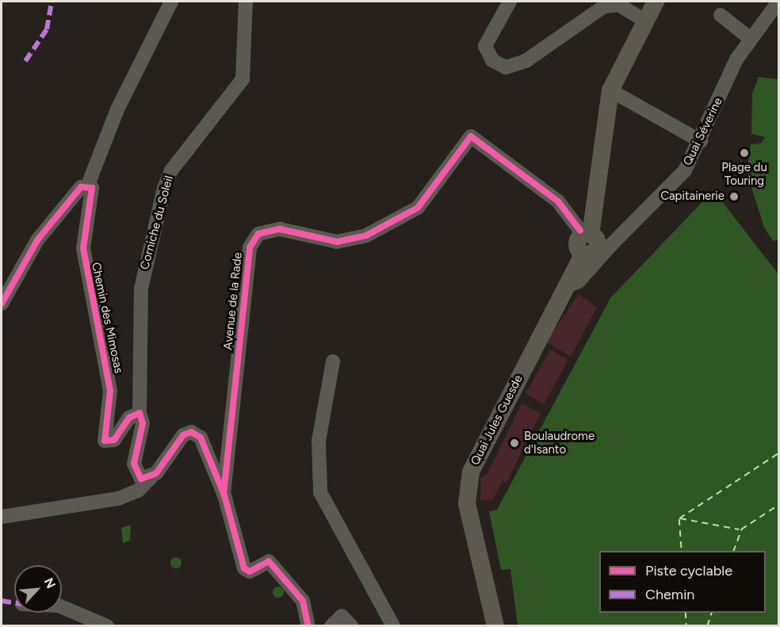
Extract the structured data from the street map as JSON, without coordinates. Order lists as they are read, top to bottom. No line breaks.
{"streets":{"main road":["Quai Jules Guesde"],"street":["Quai Séverine","Corniche du Soleil","Avenue de la Rade","Chemin des Mimosas"]},"crossings":[["Quai Séverine","Avenue de la Rade"],["Quai Séverine","Quai Jules Guesde"],["Corniche du Soleil","Chemin des Mimosas"],["Avenue de la Rade","Quai Jules Guesde"]],"places":["Plage du Touring","Capitainerie","Boulaudrome d'Isanto"],"legend":["Piste cyclable","Chemin"],"north":"top right"}
